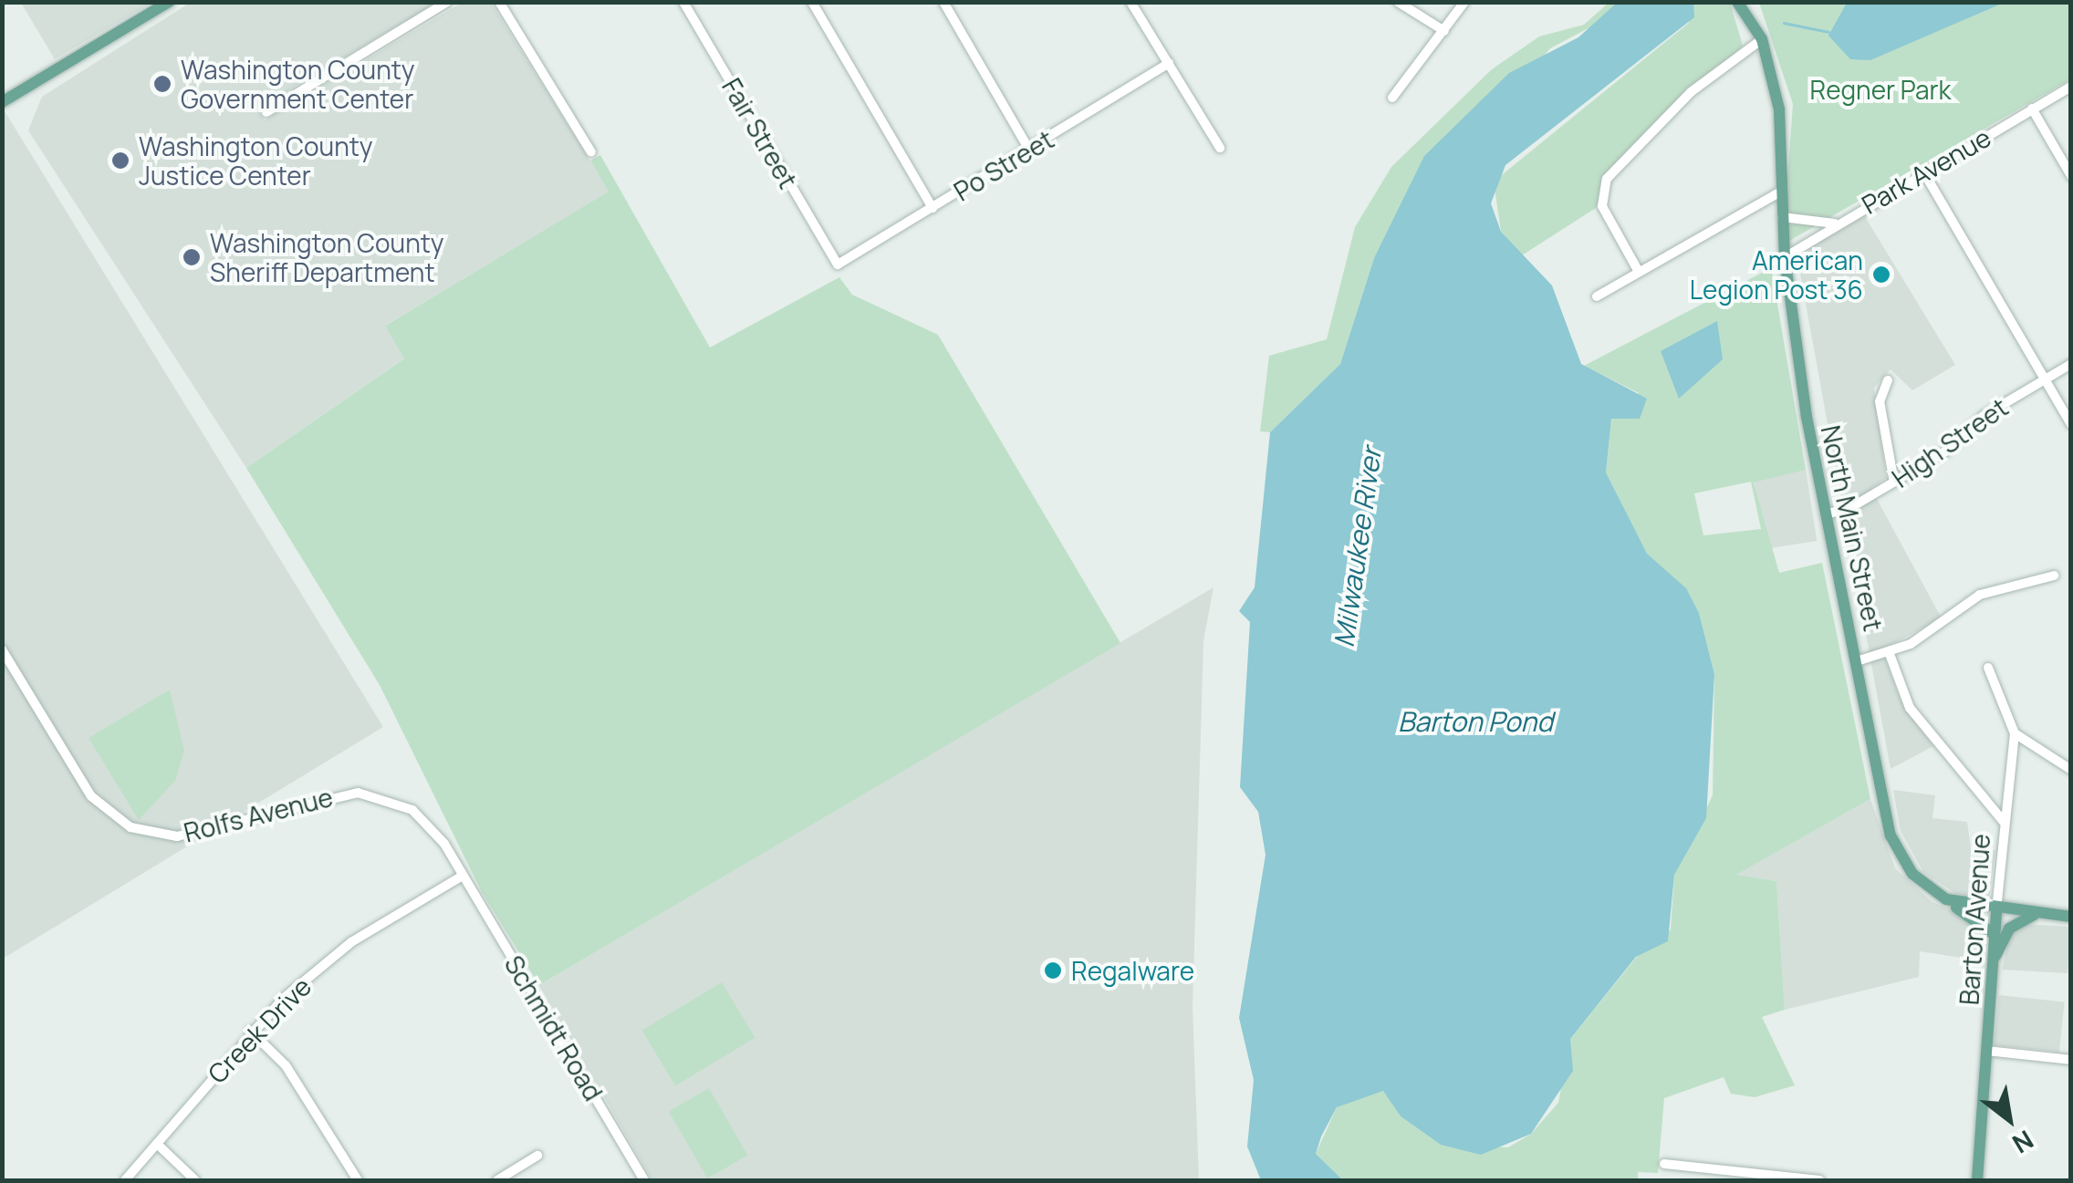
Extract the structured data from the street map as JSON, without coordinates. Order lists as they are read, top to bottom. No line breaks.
{"streets":{"main road":["North Main Street","Barton Avenue"],"street":["Fair Street","Po Street","Park Avenue","High Street","Rolfs Avenue","Schmidt Road","Creek Drive"]},"crossings":[["Fair Street","Po Street"],["Park Avenue","North Main Street"],["High Street","North Main Street"],["North Main Street","Barton Avenue"],["Rolfs Avenue","Schmidt Road"],["Rolfs Avenue","Creek Drive"],["Schmidt Road","Creek Drive"]],"water":["Milwaukee River","Barton Pond"],"parks":["Regner Park"],"places":["Washington County Government Center","Washington County Justice Center","Washington County Sheriff Department","American Legion Post 36","Regalware"],"north":"bottom right"}
